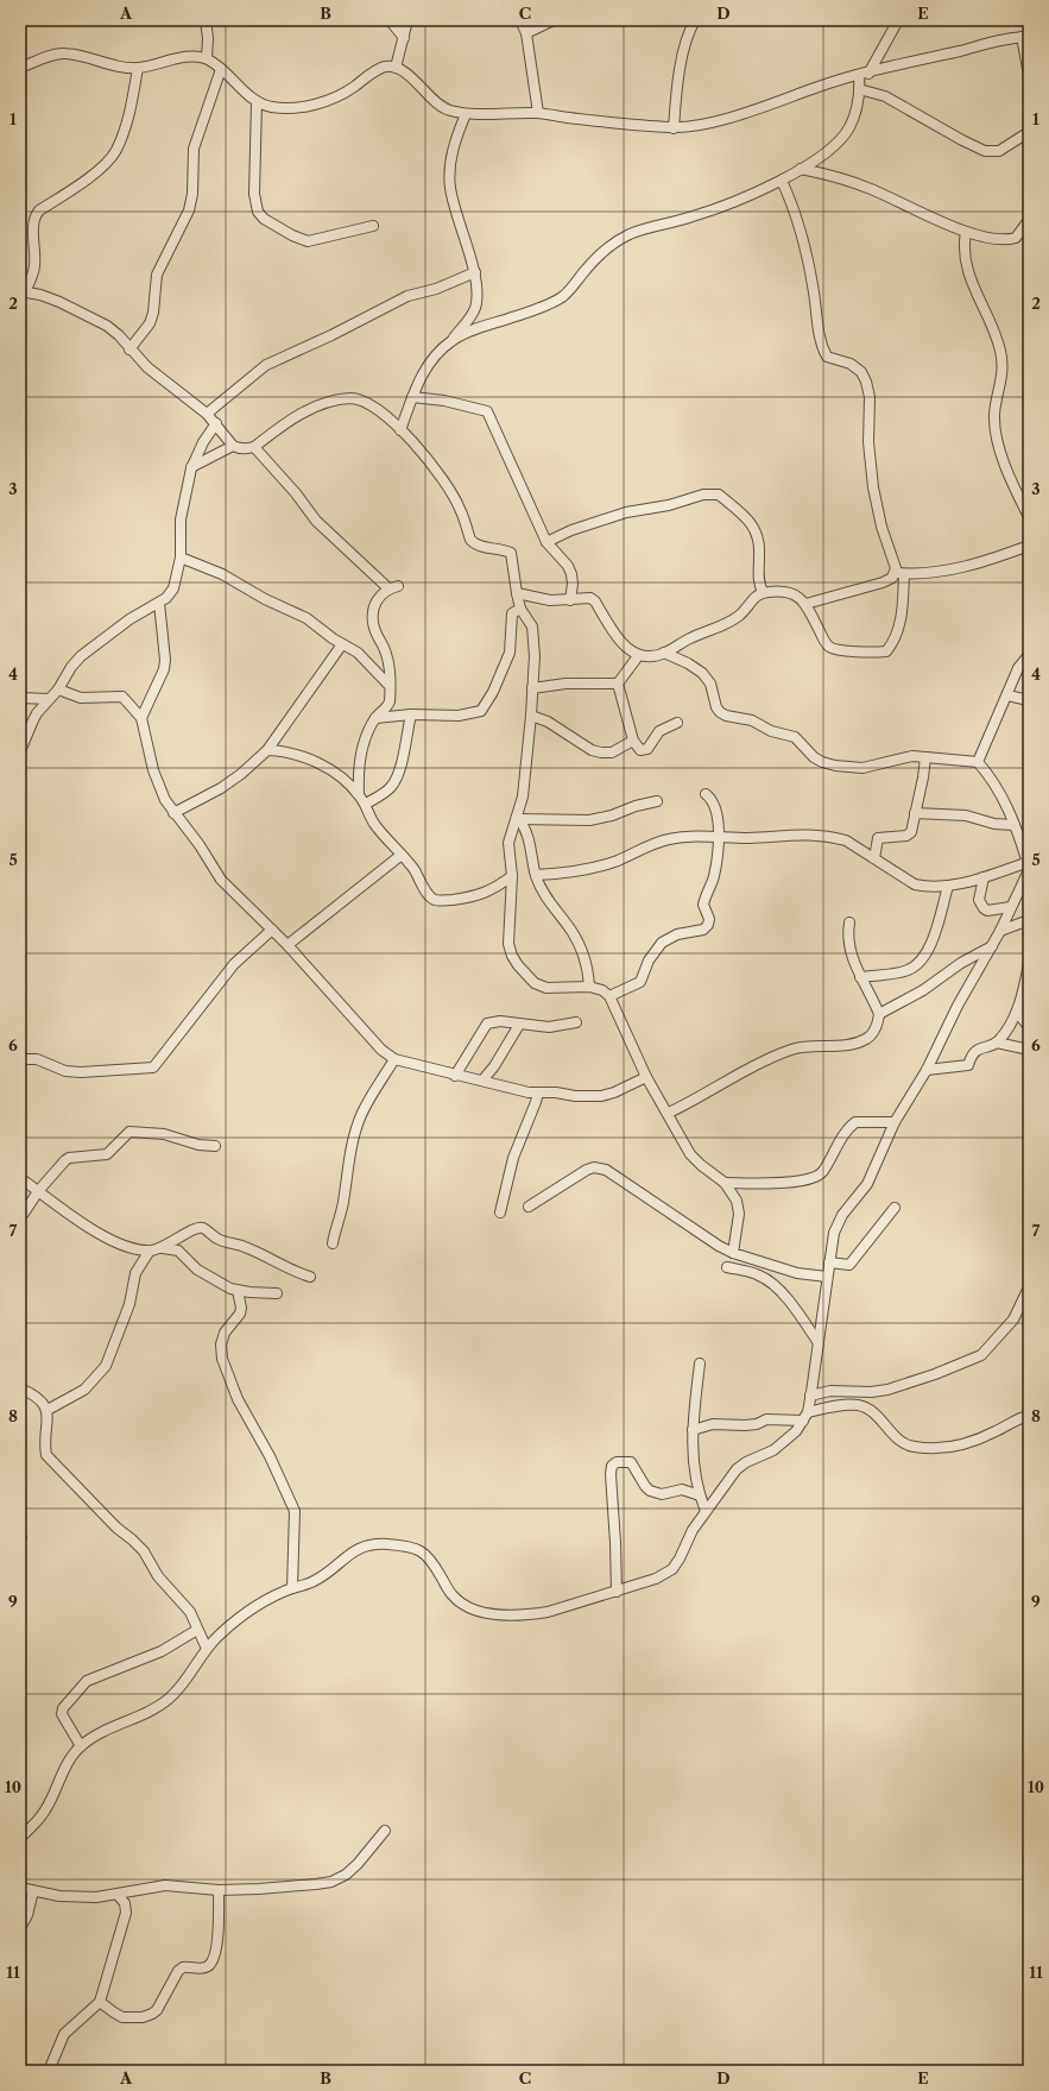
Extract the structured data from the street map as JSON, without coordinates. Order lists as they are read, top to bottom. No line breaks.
{"grid":{"columns":["A","B","C","D","E"],"rows":["1","2","3","4","5","6","7","8","9","10","11"]}}
